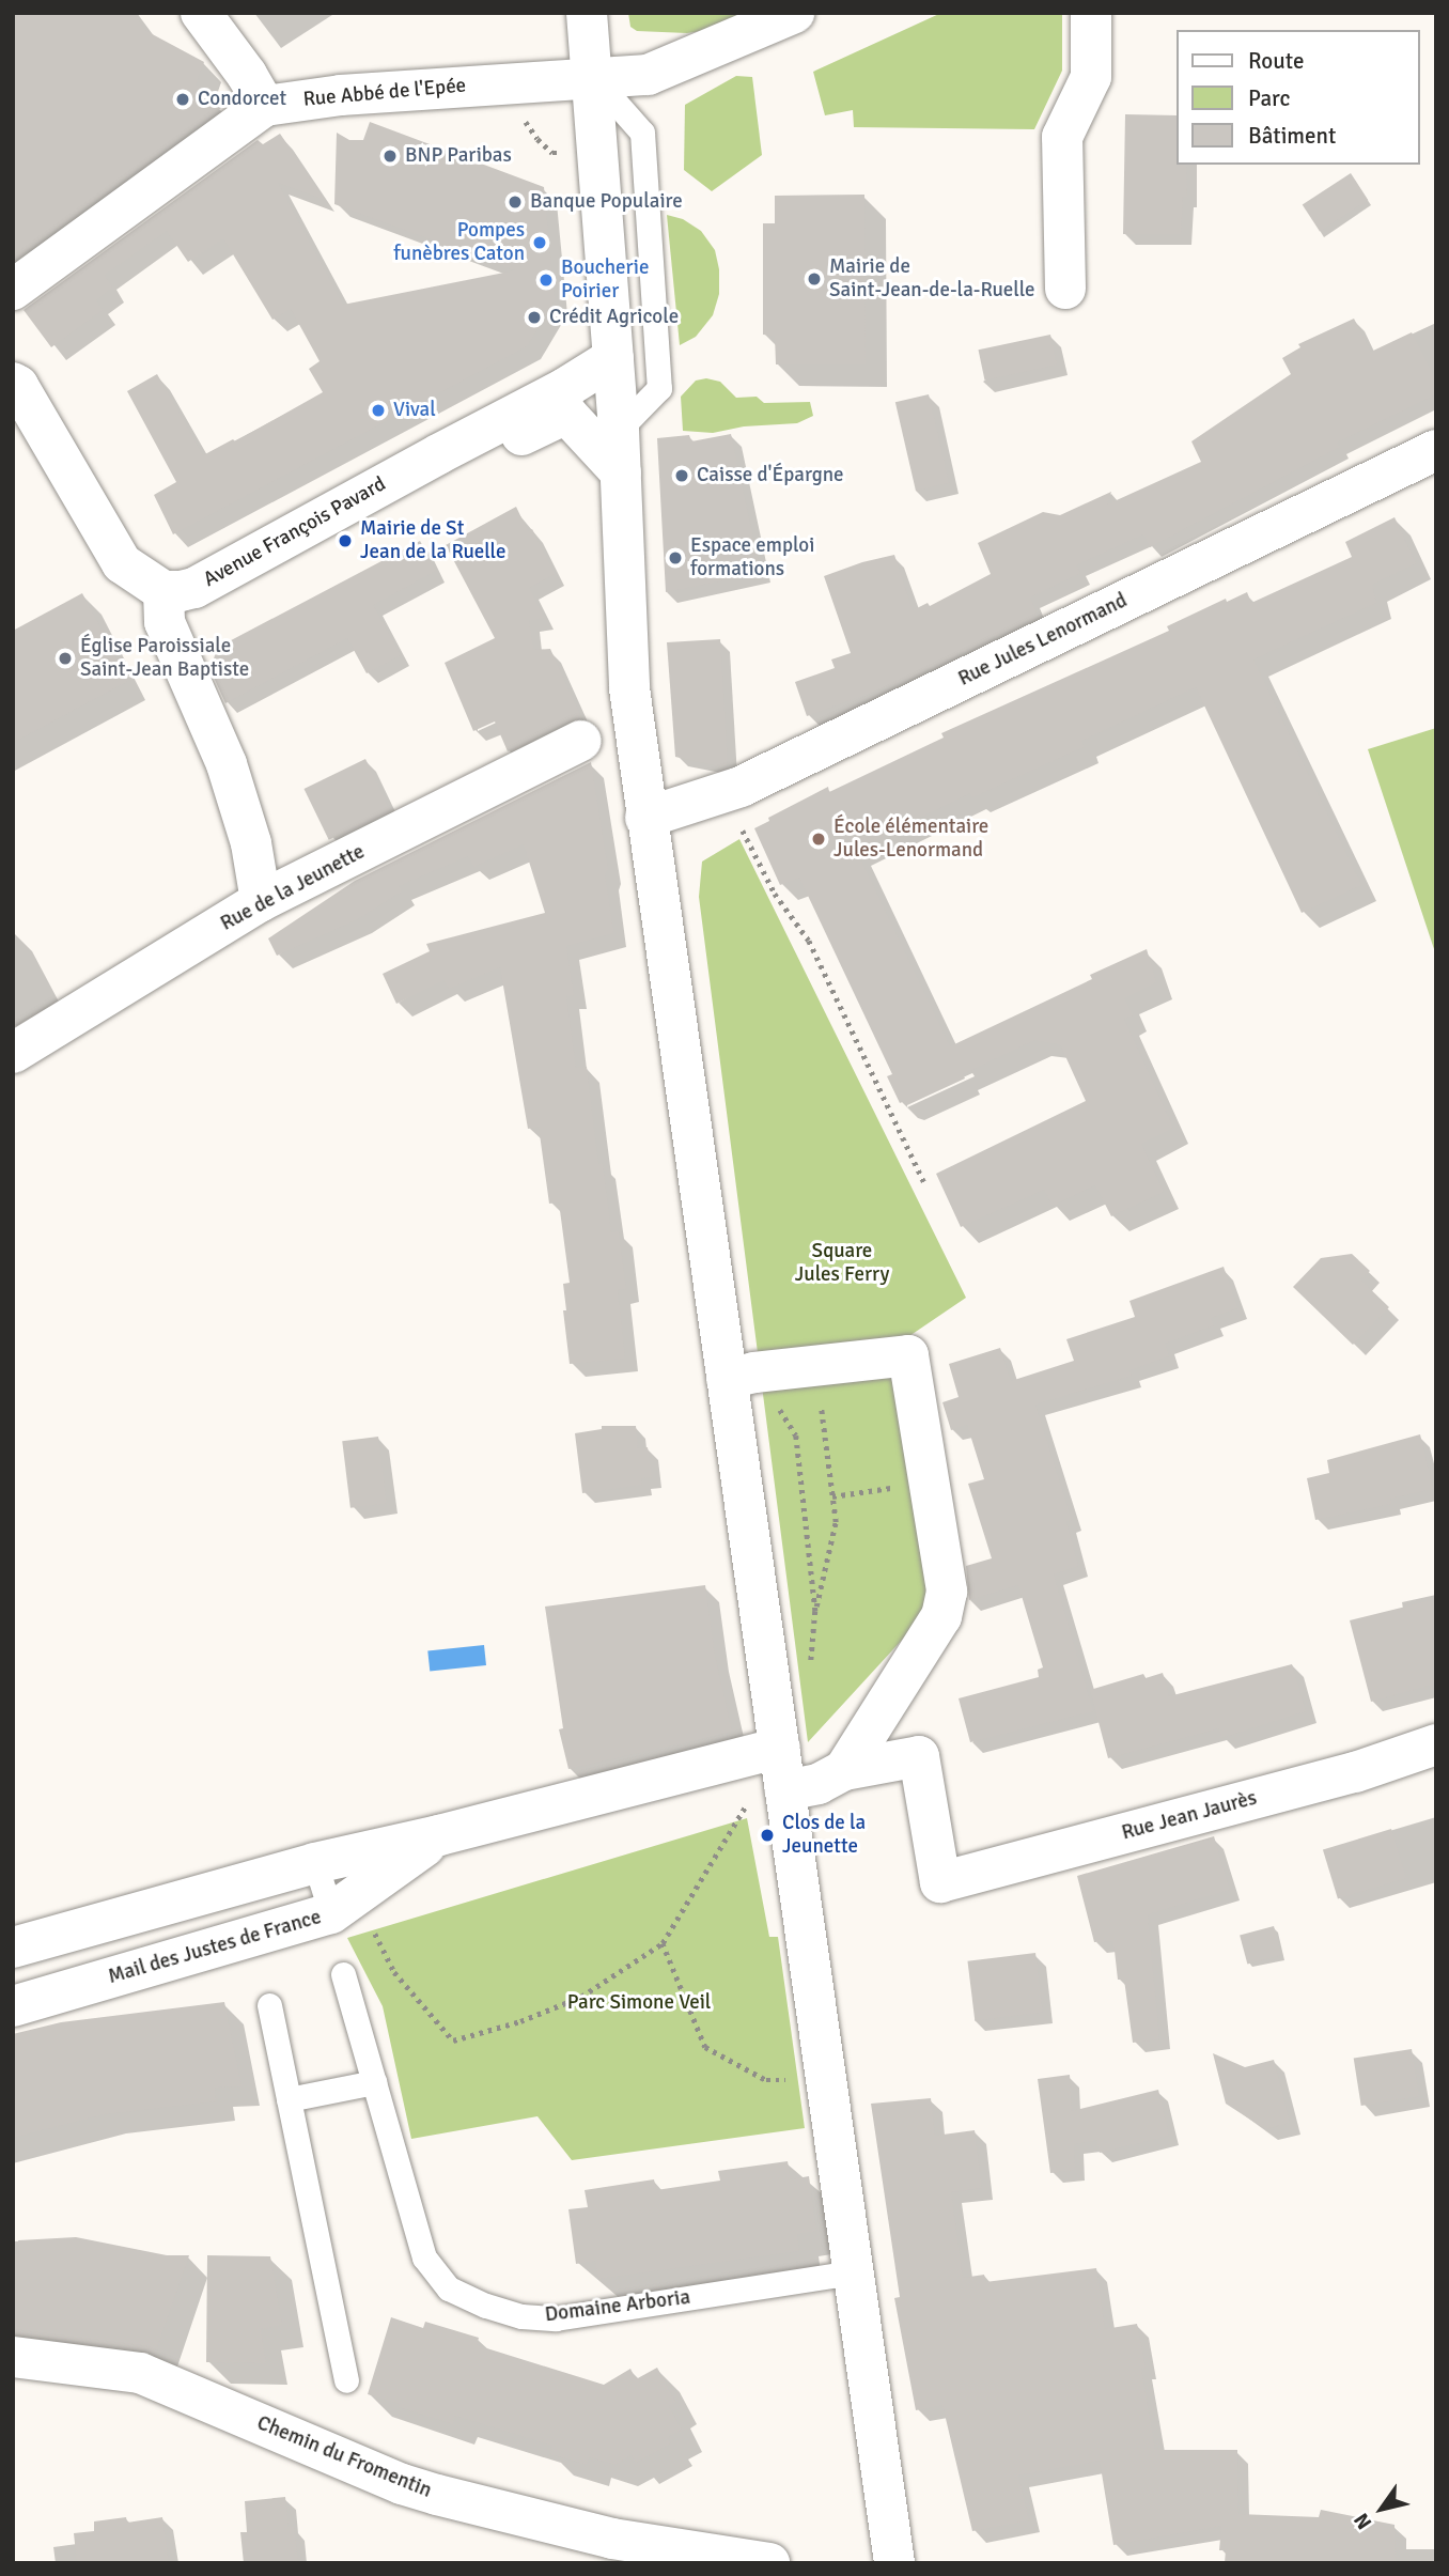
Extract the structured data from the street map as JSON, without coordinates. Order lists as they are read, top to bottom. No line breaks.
{"streets":{"street":["Rue Abbé de l'Epée","Avenue François Pavard","Rue Jules Lenormand","Rue de la Jeunette","Rue Jean Jaurès","Mail des Justes de France","Chemin du Fromentin"],"lane":["Domaine Arboria"]},"parks":["Square Jules Ferry","Parc Simone Veil"],"places":["Condorcet","BNP Paribas","Banque Populaire","Pompes funèbres Caton","Mairie de Saint-Jean-de-la-Ruelle","Boucherie Poirier","Crédit Agricole","Vival","Caisse d'Épargne","Mairie de St Jean de la Ruelle","Espace emploi formations","Église Paroissiale Saint-Jean Baptiste","École élémentaire Jules-Lenormand","Clos de la Jeunette"],"legend":["Route","Parc","Bâtiment"],"north":"bottom left"}
